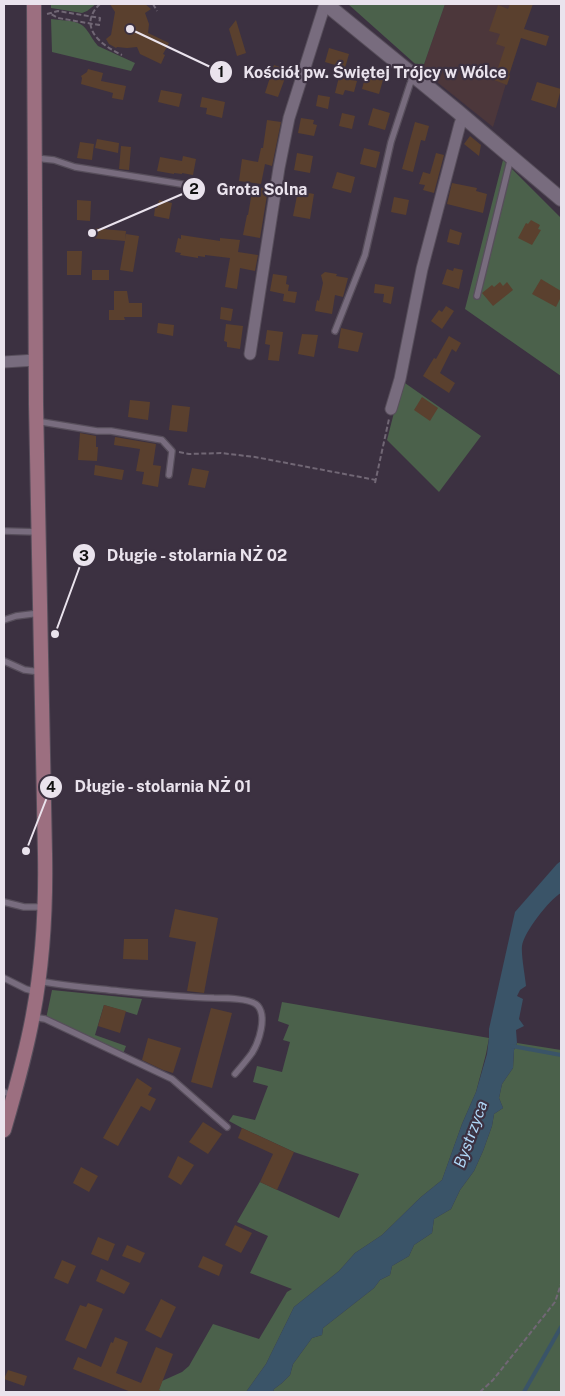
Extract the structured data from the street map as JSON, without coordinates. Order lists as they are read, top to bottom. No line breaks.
{"water":["Bystrzyca"],"places":["Kościół pw. Świętej Trójcy w Wólce","Grota Solna","Długie - stolarnia NŻ 02","Długie - stolarnia NŻ 01"]}
